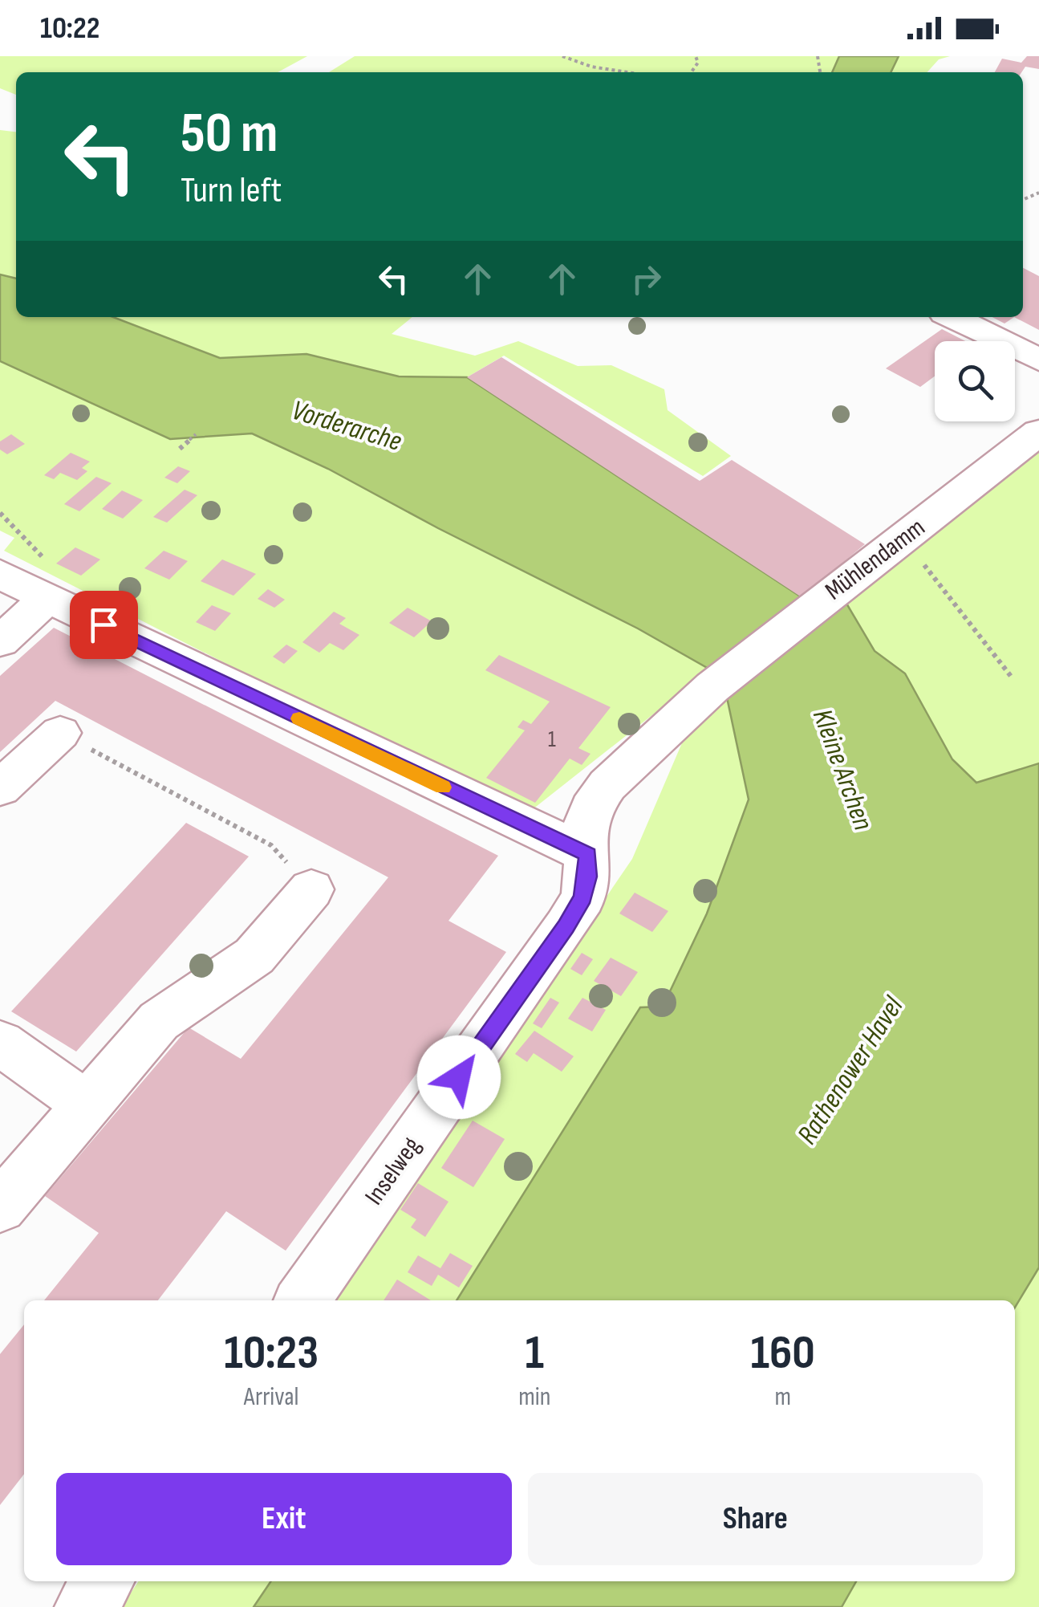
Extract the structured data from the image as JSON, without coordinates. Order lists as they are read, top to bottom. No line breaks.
{"streets":{"street":["Mühlendamm","Inselweg"]},"crossings":[["Mühlendamm","Inselweg"]],"water":["Vorderarche","Kleine Archen","Rathenower Havel"],"house_numbers":["1"],"page":{"status":"10:22","turn":["50 m","Turn left"],"eta":["10:23","Arrival","1","min","160","m"],"buttons":["Exit","Share"]}}
